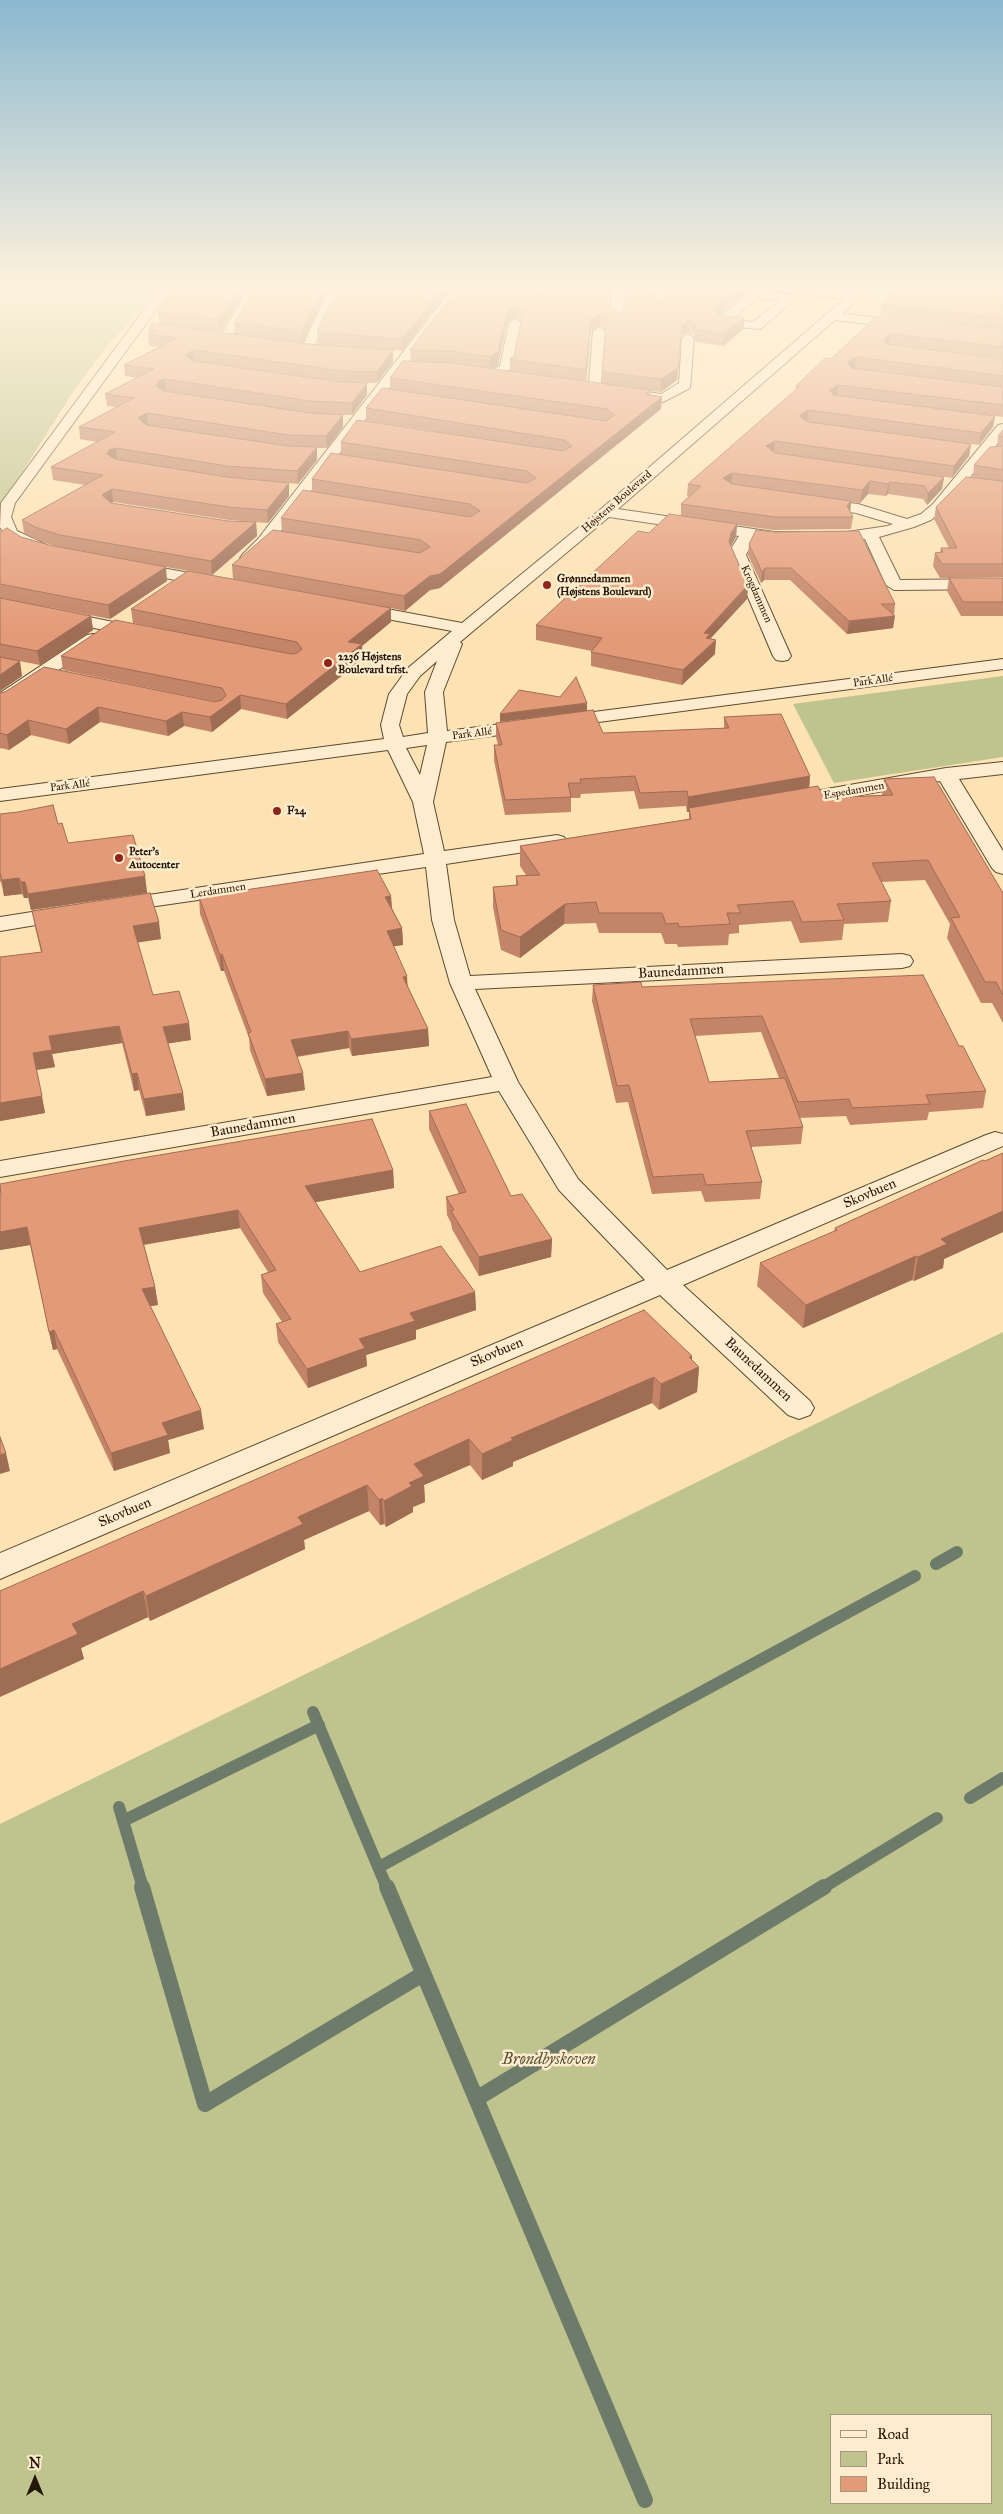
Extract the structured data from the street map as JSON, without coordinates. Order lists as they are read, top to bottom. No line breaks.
{"streets":{"street":["Højstens Boulevard","Krogdammen","Park Allé","Espedammen","Lerdammen","Baunedammen","Skovbuen"]},"crossings":[["Højstens Boulevard","Park Allé"],["Højstens Boulevard","Baunedammen"],["Park Allé","Baunedammen"],["Lerdammen","Baunedammen"],["Baunedammen","Skovbuen"]],"parks":["Brøndbyskoven"],"places":["Grønnedammen (Højstens Boulevard)","2236 Højstens Boulevard trfst.","F24","Peter's Autocenter"],"legend":["Road","Park","Building"],"north":"top"}
